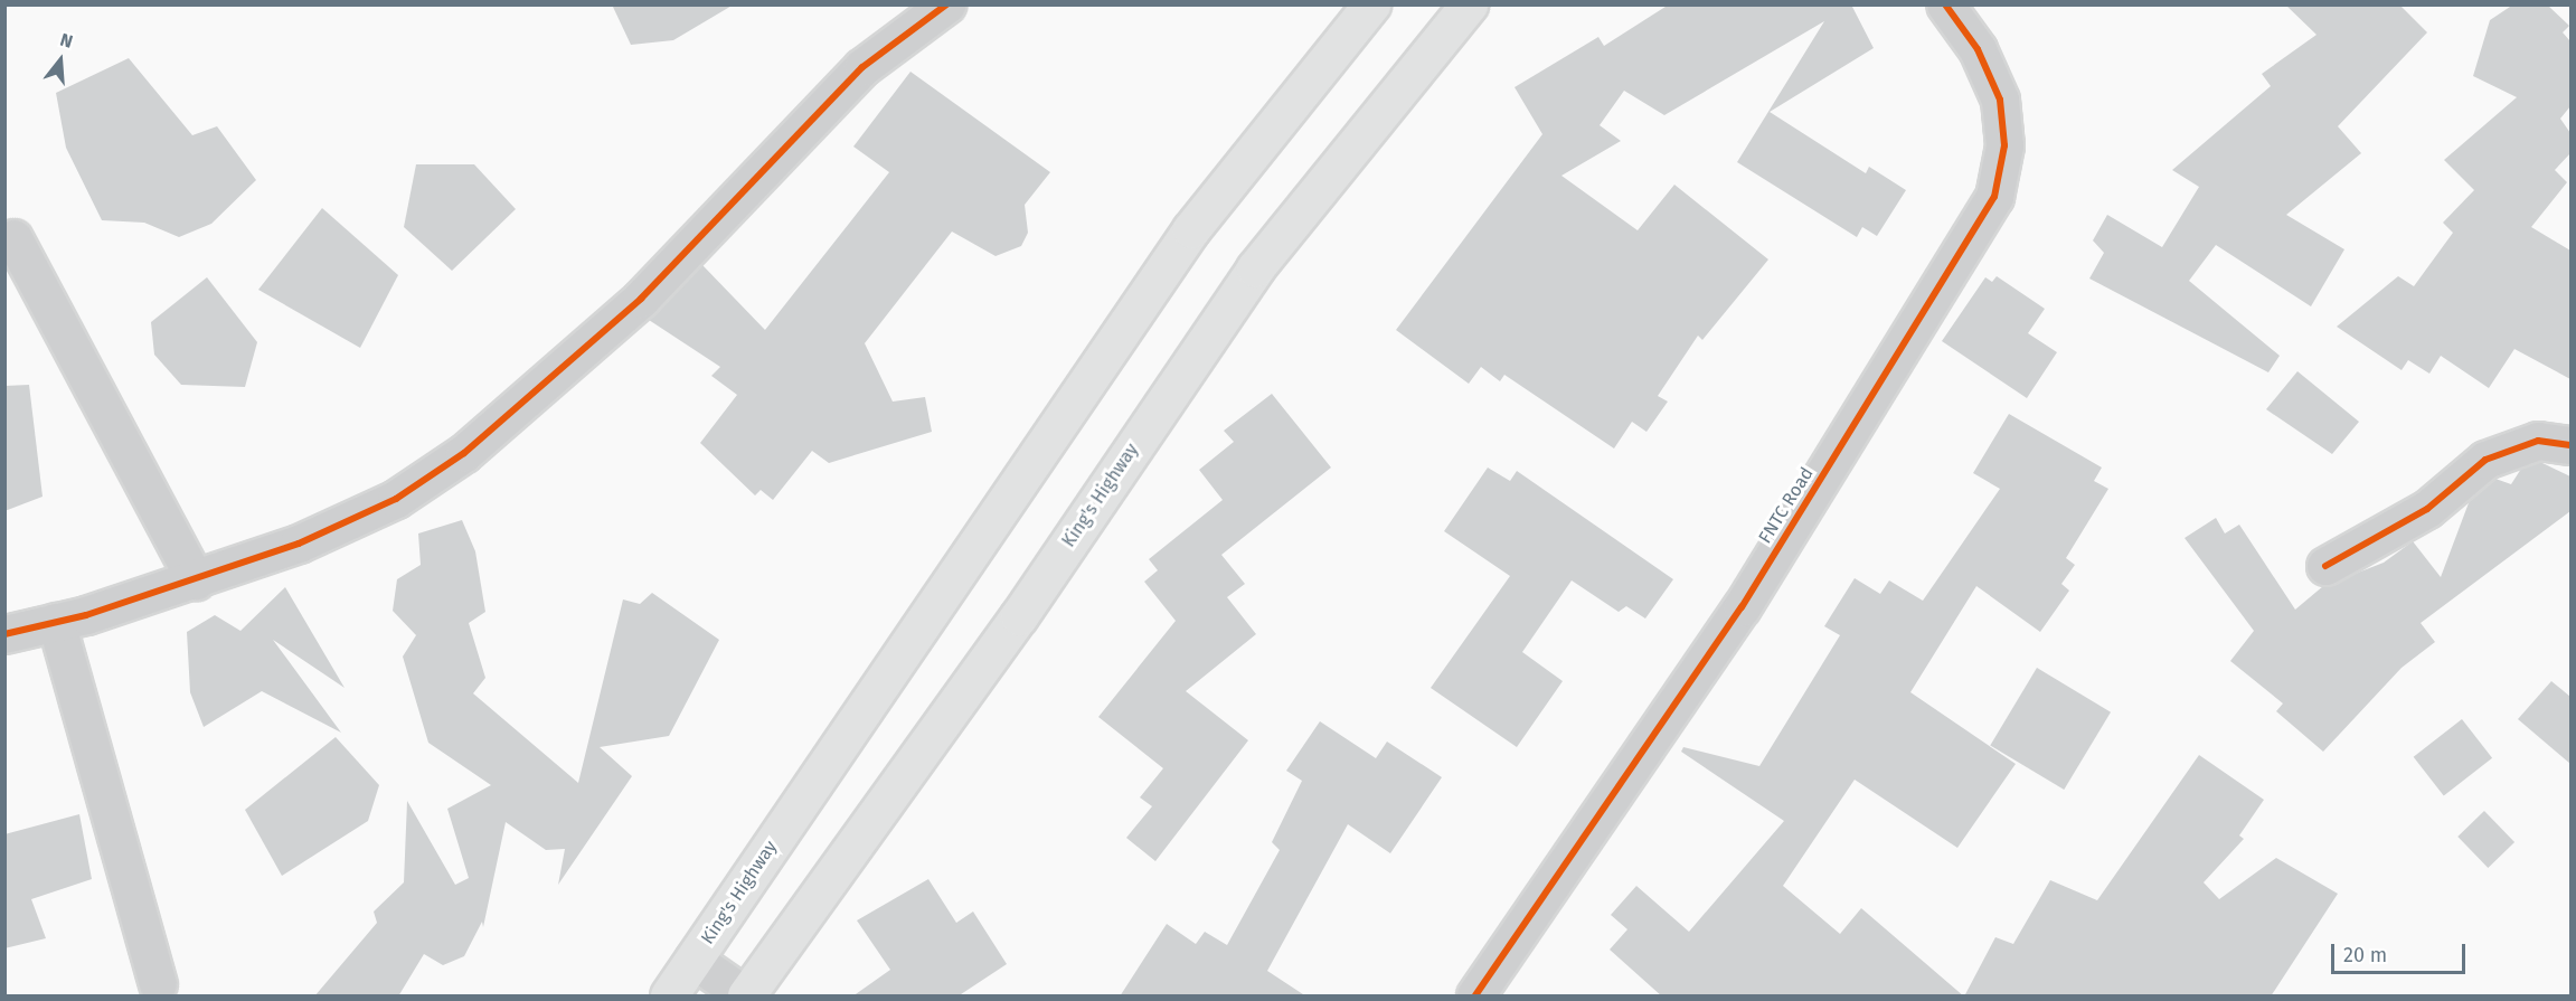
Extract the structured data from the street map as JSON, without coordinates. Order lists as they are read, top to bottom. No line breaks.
{"streets":{"highway":["King's Highway"],"street":["FNTC Road"]},"scale_bar":"20 m","north":"top"}
